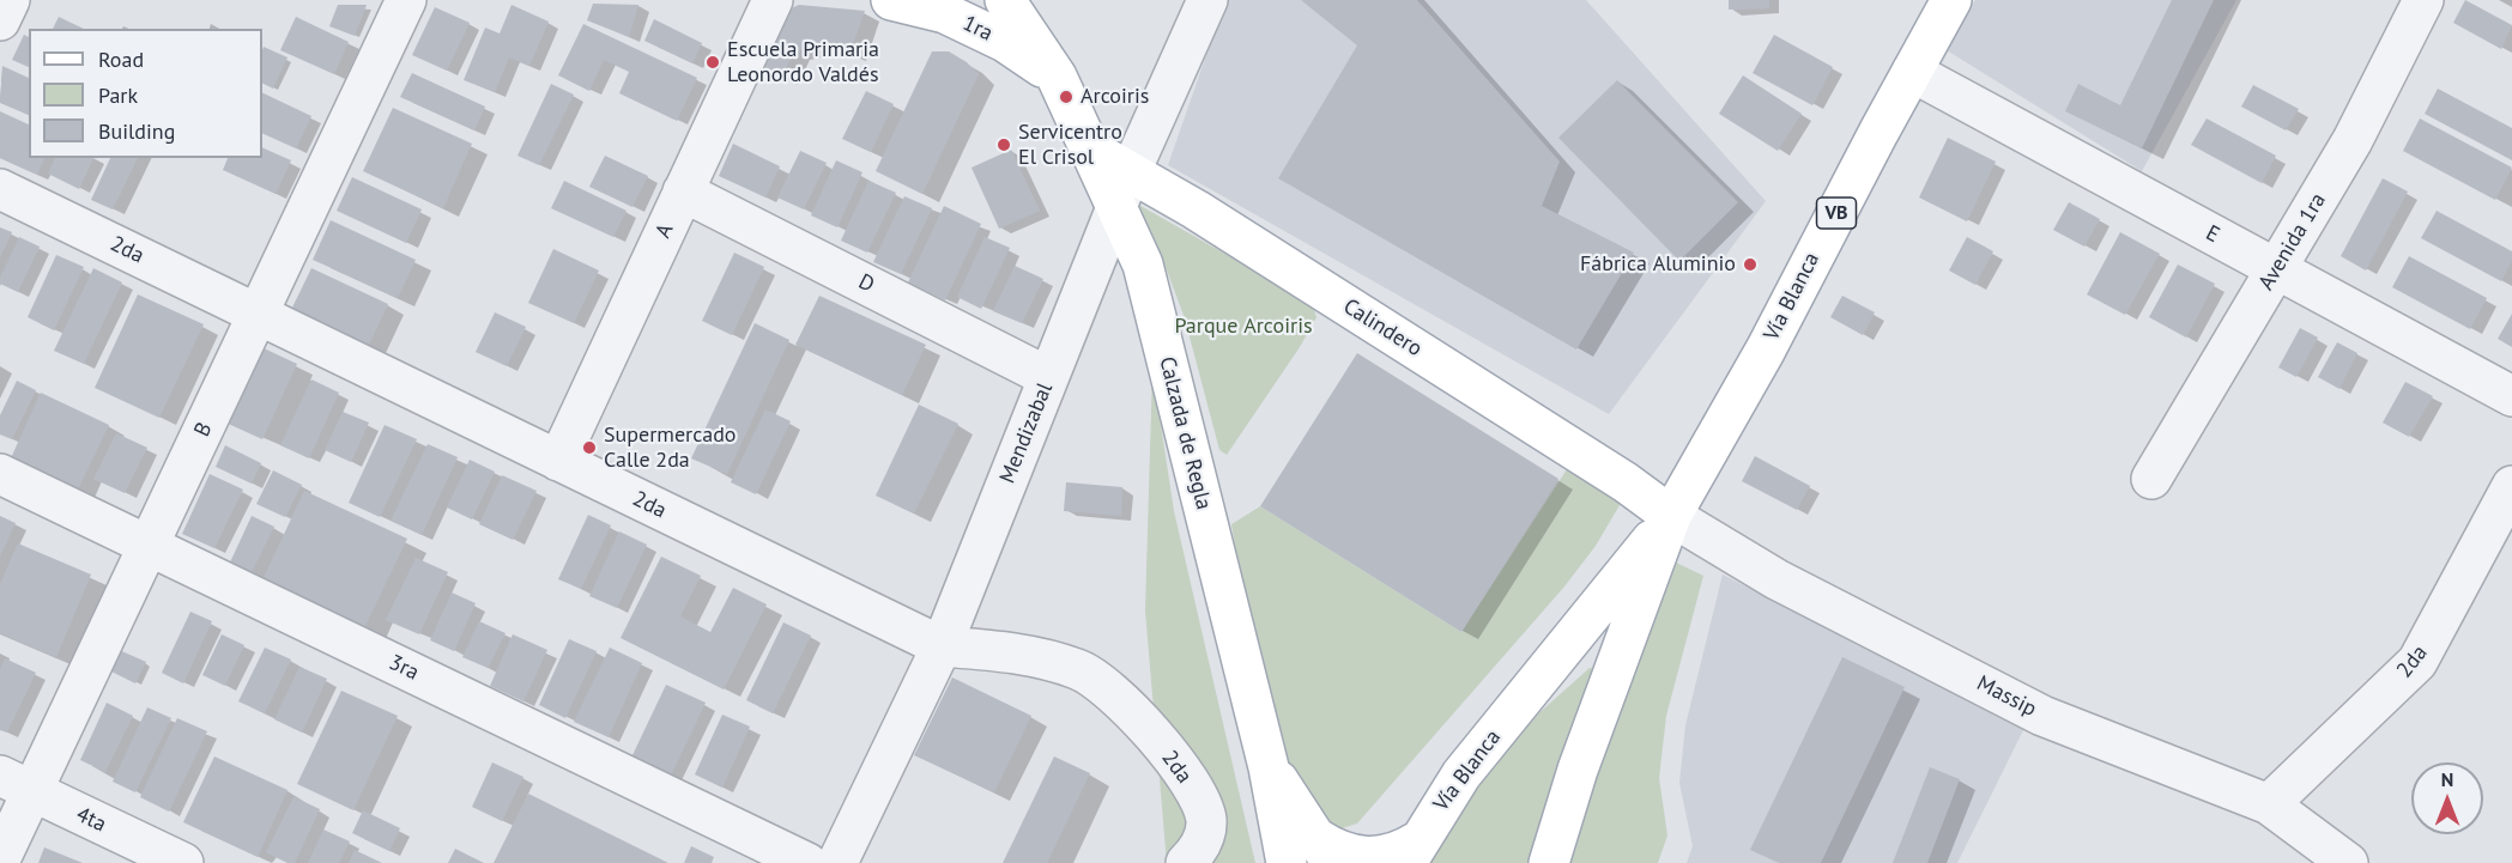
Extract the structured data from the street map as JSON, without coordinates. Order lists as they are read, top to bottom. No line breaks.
{"streets":{"main road":["1ra","VB","Vía Blanca","Calindero","Calzada de Regla"],"street":["A","E","Avenida 1ra","2da","D","B","Mendizabal","3ra","Massip","4ta"]},"crossings":[["1ra","Calzada de Regla"],["A","2da"],["A","D"],["E","Avenida 1ra"],["E","Vía Blanca"],["2da","B"],["2da","Mendizabal"],["2da","Massip"],["D","Mendizabal"],["Vía Blanca","Calindero"],["Vía Blanca","Massip"],["Calindero","Mendizabal"],["Calindero","Calzada de Regla"],["Calindero","Massip"],["B","3ra"],["B","4ta"],["Mendizabal","Calzada de Regla"],["Mendizabal","3ra"]],"parks":["Parque Arcoiris"],"places":["Escuela Primaria Leonordo Valdés","Arcoiris","Servicentro El Crisol","Fábrica Aluminio","Supermercado Calle 2da"],"legend":["Road","Park","Building"],"north":"top"}
